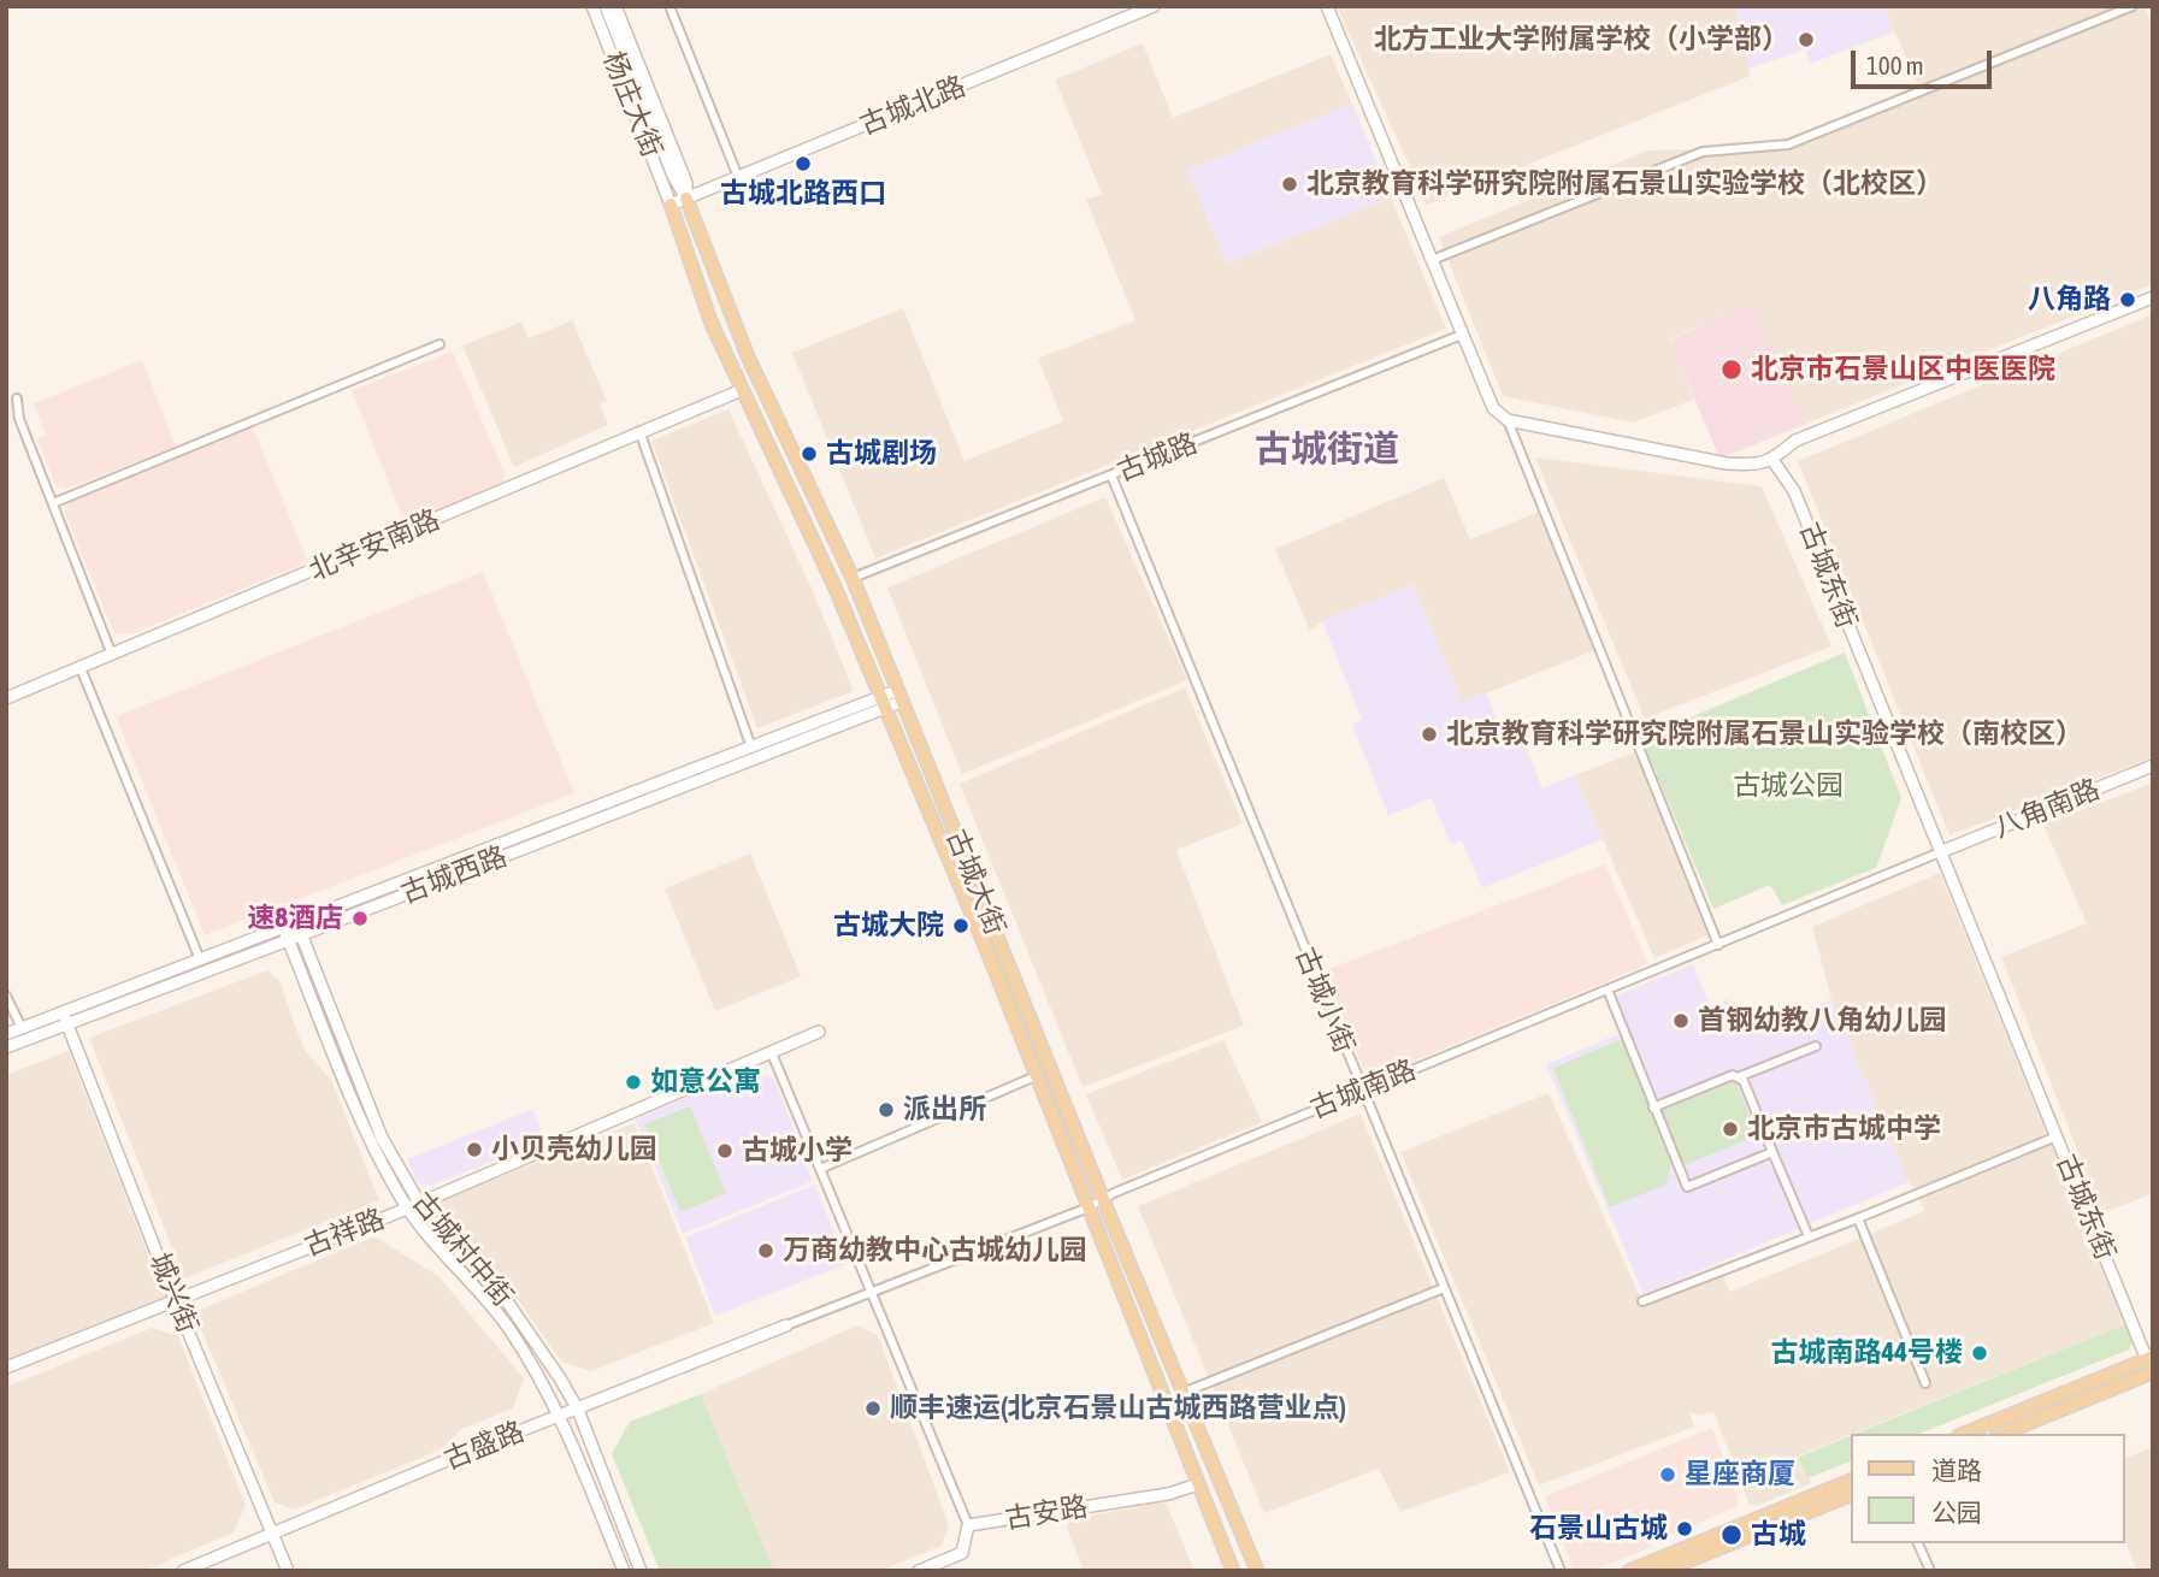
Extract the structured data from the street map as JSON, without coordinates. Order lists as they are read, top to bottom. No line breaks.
{"streets":{"main road":["古城大街"],"street":["杨庄大街","古城北路","古城路","北辛安南路","古城东街","八角南路","古城西路","古城小街","古城南路","古祥路","古城村中街","城兴街","古盛路","古安路"]},"crossings":[["杨庄大街","古城北路"],["杨庄大街","古城大街"],["古城北路","古城大街"],["古城路","古城大街"],["古城路","古城小街"],["北辛安南路","古城大街"],["古城东街","八角南路"],["古城东街","古城南路"],["八角南路","古城南路"],["古城西路","古城大街"],["古城西路","古城村中街"],["古城西路","城兴街"],["古城大街","古城南路"],["古城大街","古安路"],["古城小街","古城南路"],["古城南路","古盛路"],["古祥路","古城村中街"],["古祥路","城兴街"],["古城村中街","古盛路"],["城兴街","古盛路"]],"districts":["古城街道"],"parks":["古城公园"],"places":["北方工业大学附属学校（小学部）","古城北路西口","北京教育科学研究院附属石景山实验学校（北校区）","八角路","北京市石景山区中医医院","古城剧场","北京教育科学研究院附属石景山实验学校（南校区）","速8酒店","古城大院","首钢幼教八角幼儿园","如意公寓","派出所","北京市古城中学","小贝壳幼儿园","古城小学","万商幼教中心古城幼儿园","古城南路44号楼","顺丰速运(北京石景山古城西路营业点)","星座商厦","石景山古城","古城"],"legend":["道路","公园"],"scale_bar":"100 m"}
